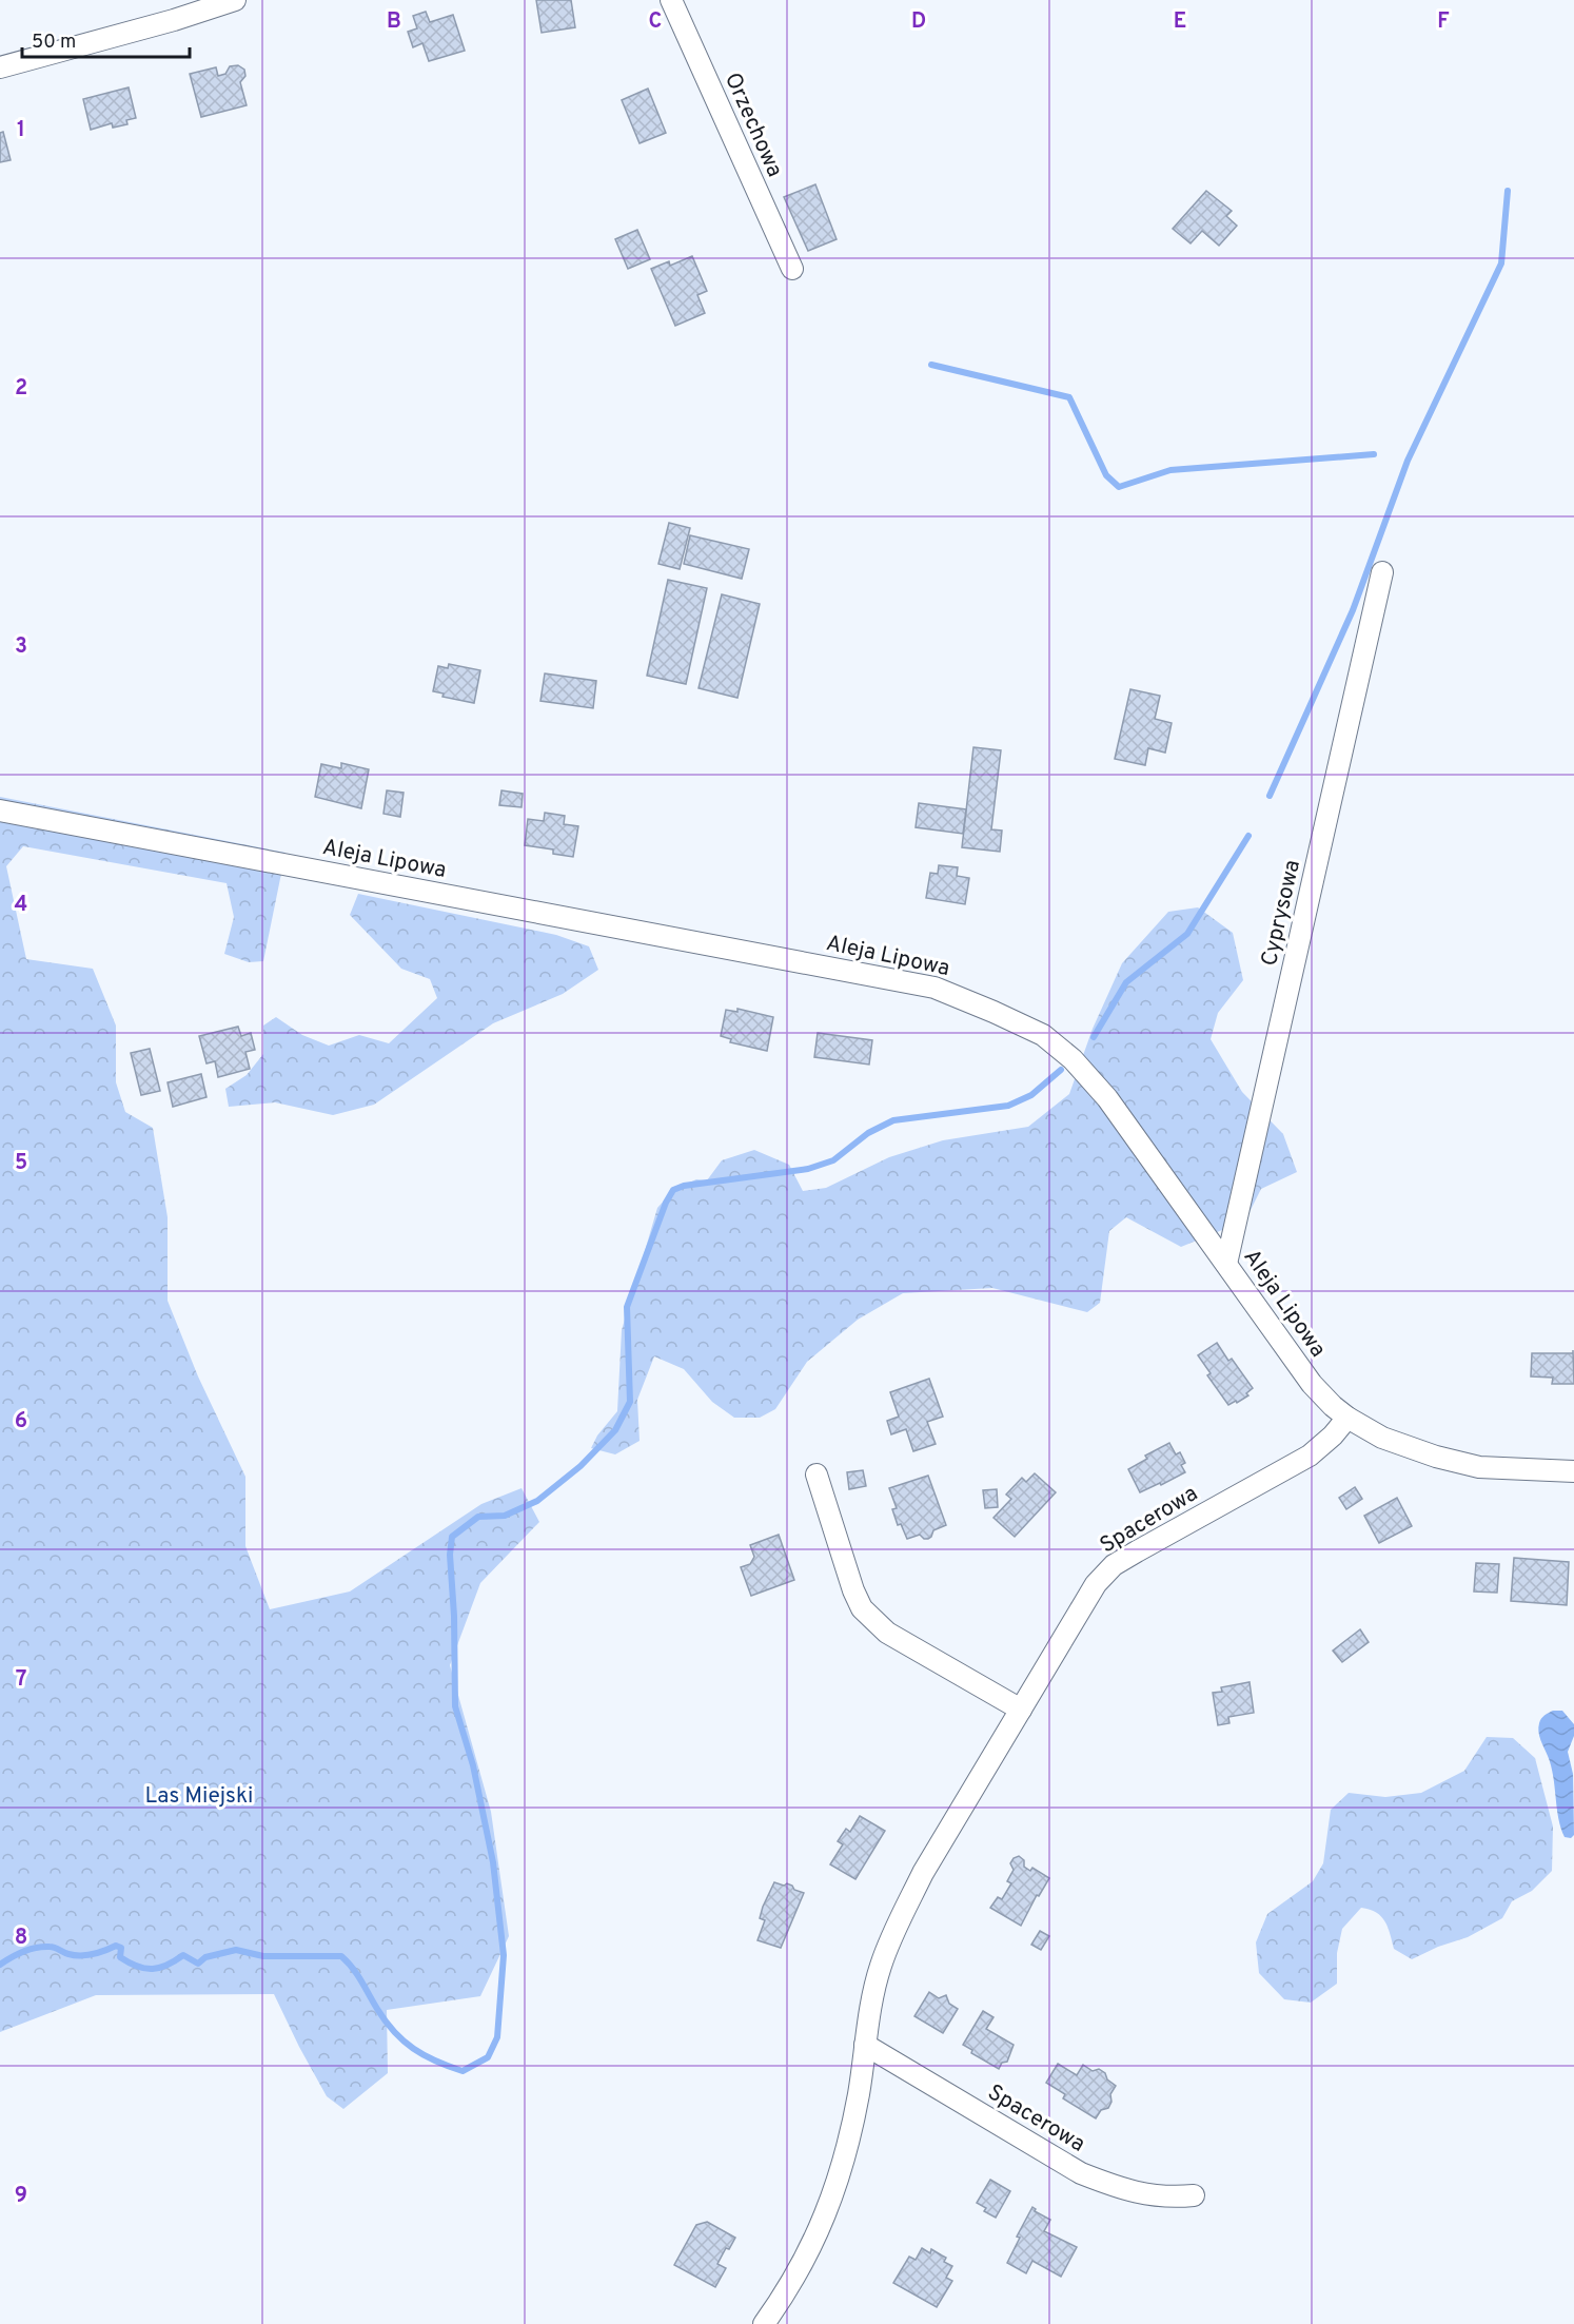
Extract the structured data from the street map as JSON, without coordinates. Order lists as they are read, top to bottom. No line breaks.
{"streets":{"street":["Orzechowa","Aleja Lipowa","Cyprysowa","Spacerowa"]},"crossings":[["Aleja Lipowa","Cyprysowa"],["Aleja Lipowa","Spacerowa"]],"parks":["Las Miejski"],"scale_bar":"50 m","grid":{"columns":["B","C","D","E","F"],"rows":["1","2","3","4","5","6","7","8","9"]}}
